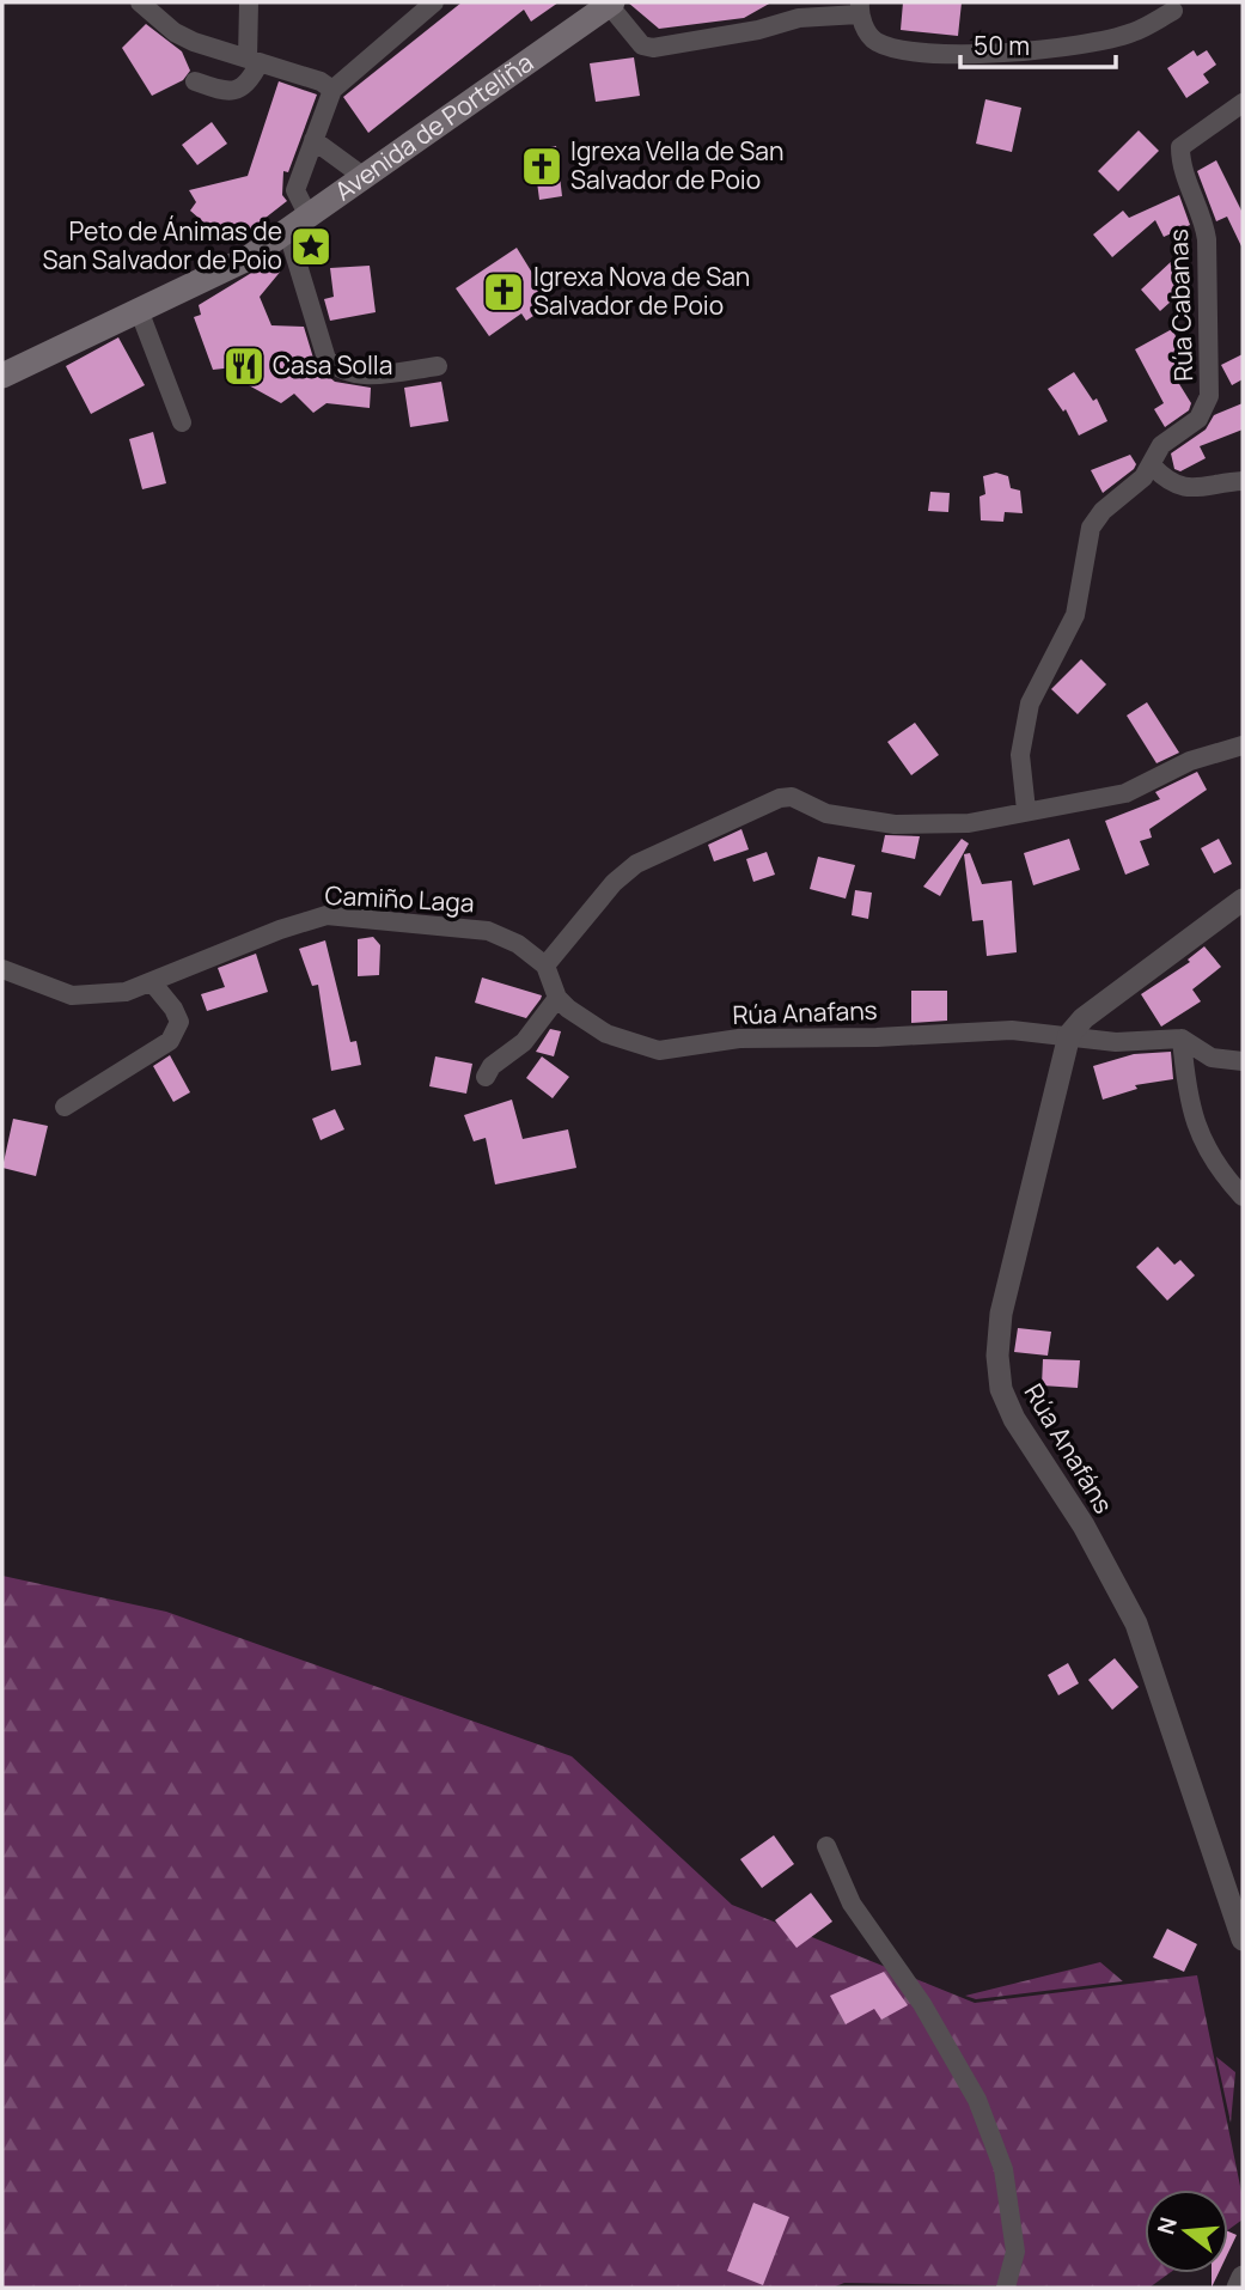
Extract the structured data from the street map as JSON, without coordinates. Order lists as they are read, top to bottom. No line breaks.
{"streets":{"main road":["Avenida de Porteliña"],"street":["Rúa Cabanas","Camiño Laga","Rúa Anafans","Rúa Anafáns"]},"crossings":[["Rúa Anafans","Rúa Anafáns"]],"places":{"church":["Igrexa Vella de San Salvador de Poio","Igrexa Nova de San Salvador de Poio"],"place":["Peto de Ánimas de San Salvador de Poio"],"restaurant":["Casa Solla"]},"scale_bar":"50 m","north":"left"}
